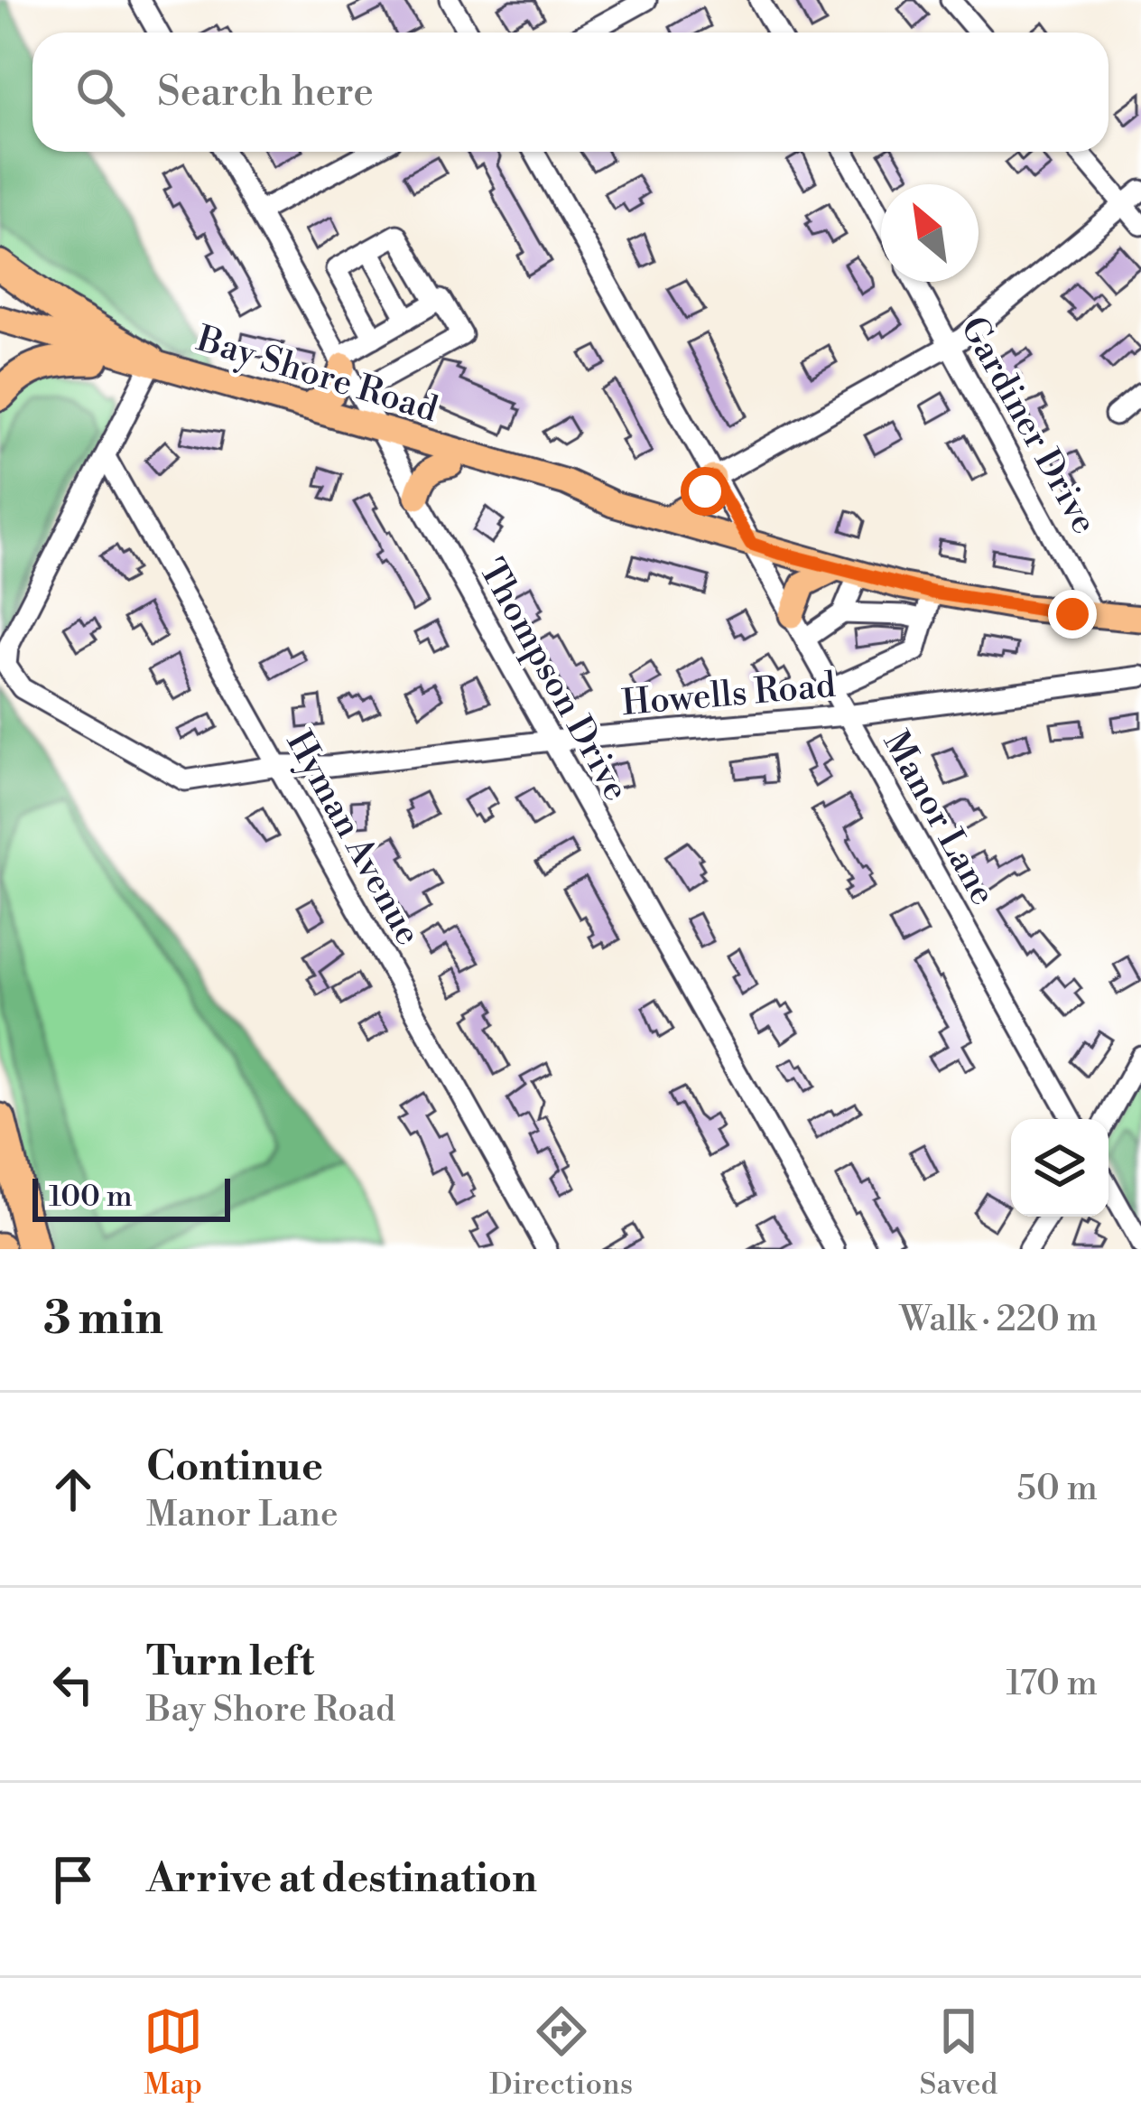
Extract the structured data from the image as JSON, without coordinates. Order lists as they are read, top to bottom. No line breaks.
{"streets":{"main road":["Bay Shore Road"],"street":["Gardiner Drive","Thompson Drive","Howells Road","Manor Lane","Hyman Avenue"]},"crossings":[["Bay Shore Road","Gardiner Drive"],["Bay Shore Road","Thompson Drive"],["Bay Shore Road","Manor Lane"],["Thompson Drive","Howells Road"],["Howells Road","Manor Lane"],["Howells Road","Hyman Avenue"]],"scale_bar":"100 m","north":"top left","page":{"search":"Search here","scale":"100 m","heading":["3 min","Walk · 220 m"],"list":[["Continue","Manor Lane","50 m"],["Turn left","Bay Shore Road","170 m"],"Arrive at destination"],"nav":["Map","Directions","Saved"]}}
